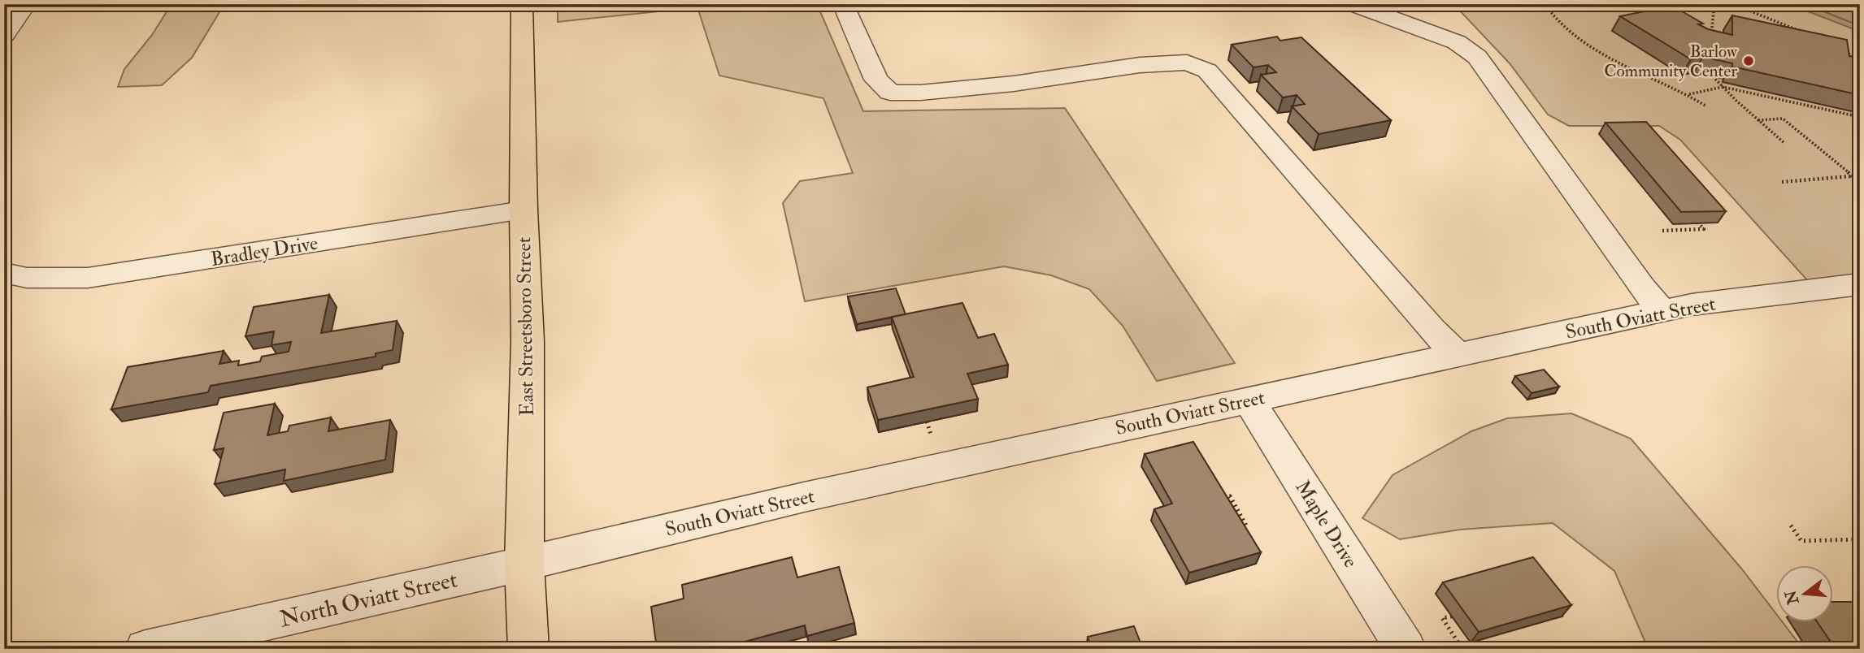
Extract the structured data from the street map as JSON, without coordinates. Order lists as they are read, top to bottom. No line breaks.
{"streets":{"main road":["East Streetsboro Street"],"street":["Bradley Drive","South Oviatt Street","Maple Drive","North Oviatt Street"]},"crossings":[["Bradley Drive","East Streetsboro Street"],["South Oviatt Street","East Streetsboro Street"],["South Oviatt Street","Maple Drive"],["South Oviatt Street","North Oviatt Street"],["East Streetsboro Street","North Oviatt Street"]],"places":["Barlow Community Center"],"north":"left"}
